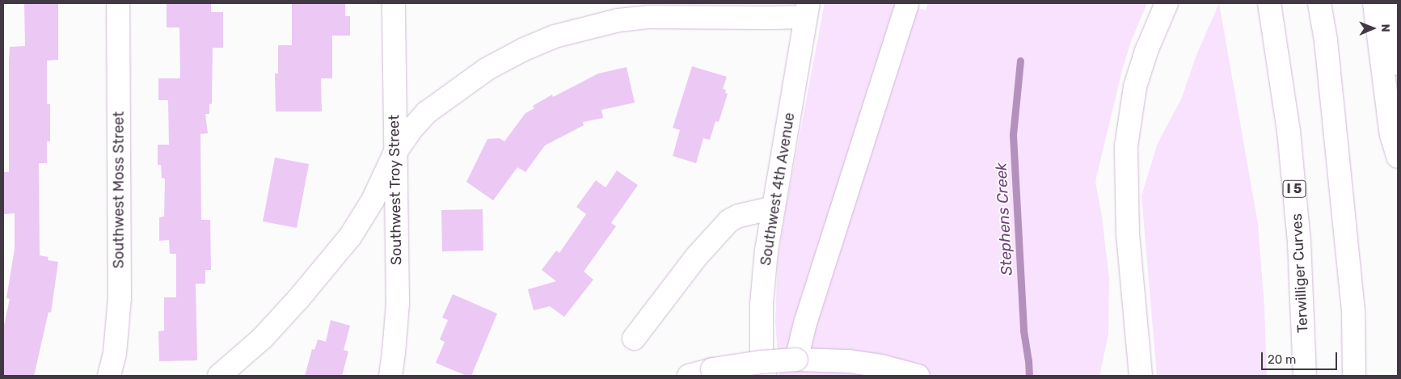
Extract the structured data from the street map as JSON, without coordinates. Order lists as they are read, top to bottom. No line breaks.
{"streets":{"main road":["Southwest 4th Avenue","I 5","Southwest Moss Street","Southwest Troy Street","Terwilliger Curves"]},"water":["Stephens Creek"],"scale_bar":"20 m","north":"right"}
